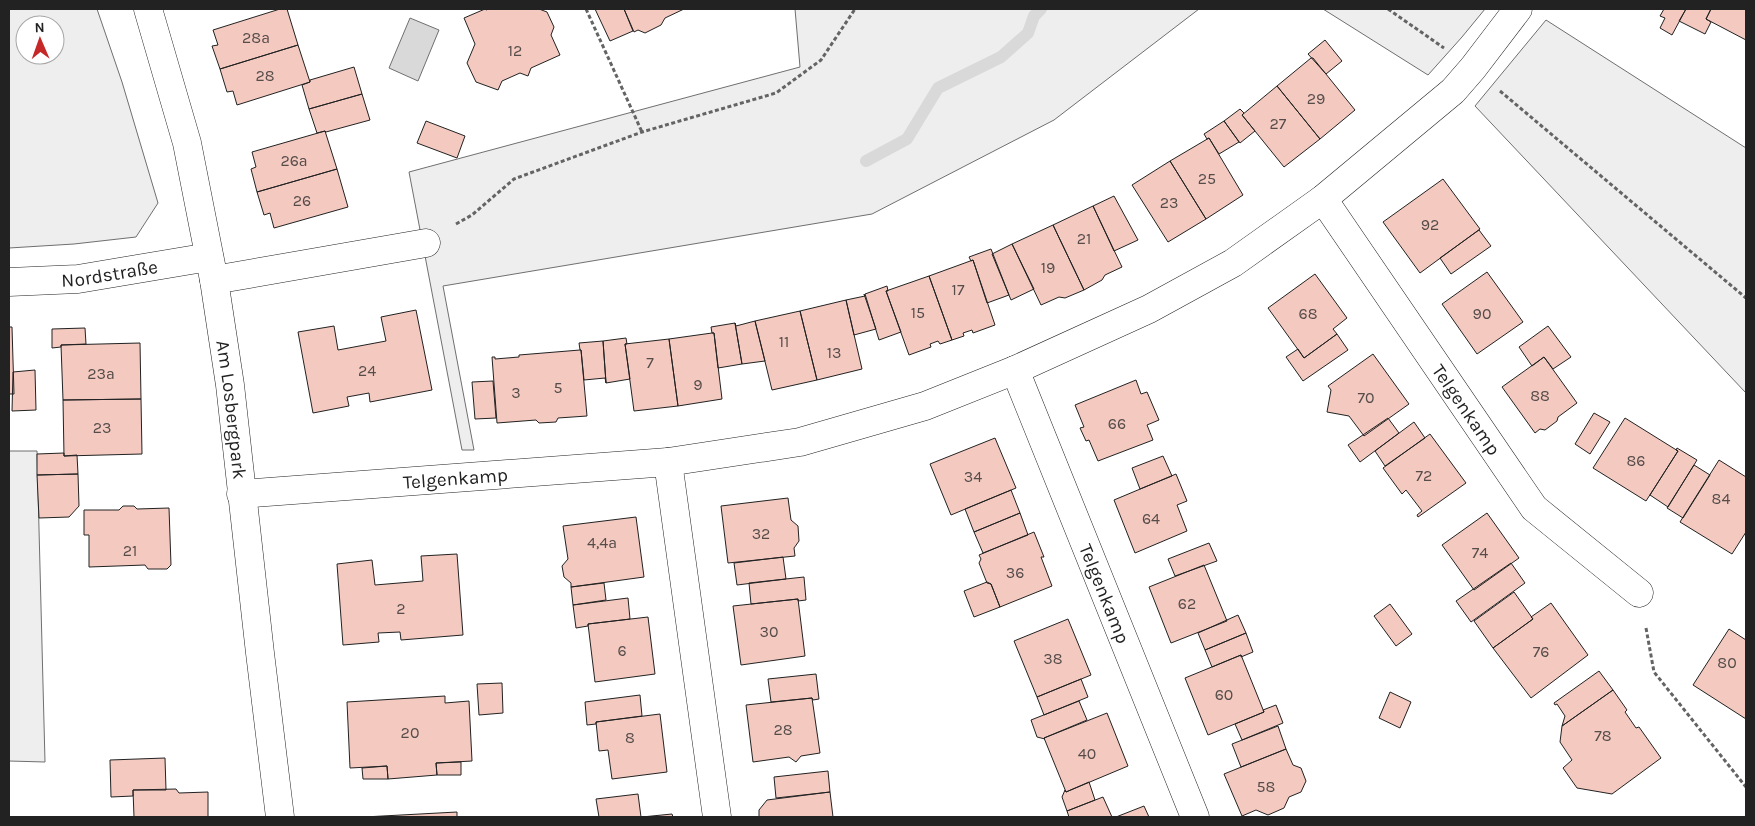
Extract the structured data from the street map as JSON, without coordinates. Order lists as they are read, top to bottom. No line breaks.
{"streets":{"street":["Nordstraße","Telgenkamp","Am Losbergpark"]},"crossings":[["Nordstraße","Am Losbergpark"],["Telgenkamp","Am Losbergpark"]],"house_numbers":["28a","12","28","29","27","26a","25","26","23","92","21","19","17","15","68","90","11","13","7","24","23a","9","5","3","88","70","66","23","86","72","34","84","64","32","4,4a","21","74","36","62","2","30","6","76","38","80","60","28","20","78","8","40","58"],"north":"top"}
